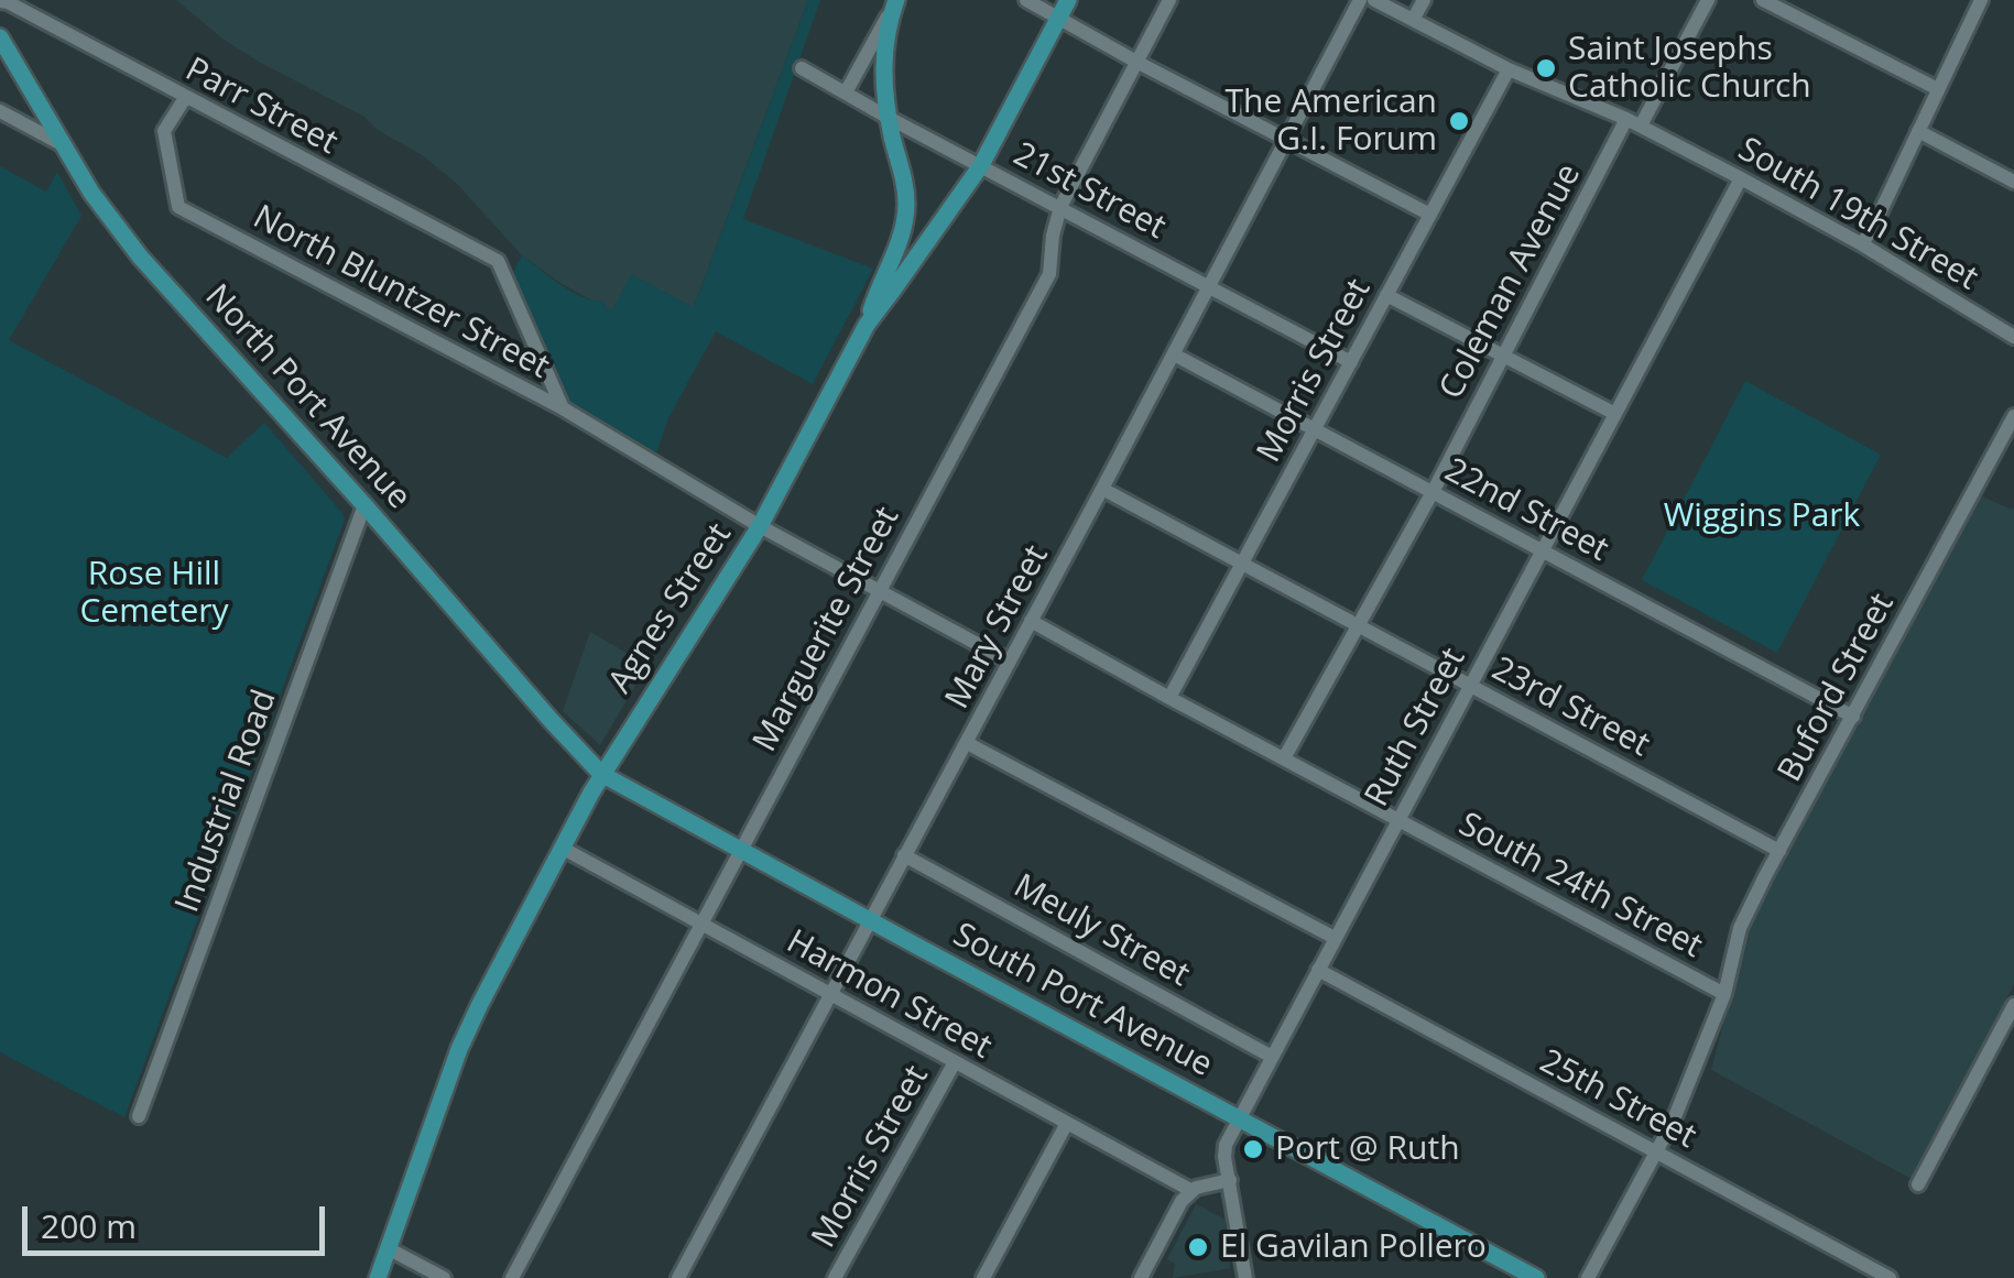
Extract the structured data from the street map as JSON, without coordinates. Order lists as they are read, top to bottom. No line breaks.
{"streets":{"main road":["North Port Avenue","Agnes Street","South Port Avenue"],"street":["Parr Street","21st Street","South 19th Street","Coleman Avenue","North Bluntzer Street","Morris Street","22nd Street","Mary Street","Marguerite Street","Buford Street","23rd Street","Ruth Street","Industrial Road","South 24th Street","Meuly Street","Harmon Street","25th Street"]},"crossings":[["Parr Street","North Bluntzer Street"],["21st Street","Morris Street"],["21st Street","Agnes Street"],["21st Street","Mary Street"],["21st Street","Marguerite Street"],["South 19th Street","Coleman Avenue"],["South 19th Street","Morris Street"],["South 19th Street","Ruth Street"],["Coleman Avenue","22nd Street"],["Coleman Avenue","23rd Street"],["Coleman Avenue","South 24th Street"],["North Bluntzer Street","Agnes Street"],["North Bluntzer Street","Mary Street"],["North Bluntzer Street","Marguerite Street"],["Morris Street","22nd Street"],["Morris Street","23rd Street"],["Morris Street","South 24th Street"],["Morris Street","Harmon Street"],["North Port Avenue","Agnes Street"],["North Port Avenue","Industrial Road"],["North Port Avenue","South Port Avenue"],["22nd Street","Mary Street"],["22nd Street","Buford Street"],["22nd Street","Ruth Street"],["Agnes Street","Harmon Street"],["Agnes Street","South Port Avenue"],["Mary Street","23rd Street"],["Mary Street","South 24th Street"],["Mary Street","Meuly Street"],["Mary Street","Harmon Street"],["Mary Street","South Port Avenue"],["Marguerite Street","Harmon Street"],["Marguerite Street","South Port Avenue"],["Buford Street","23rd Street"],["Buford Street","South 24th Street"],["Buford Street","25th Street"],["23rd Street","Ruth Street"],["Ruth Street","South 24th Street"],["Ruth Street","Meuly Street"],["Ruth Street","South Port Avenue"],["Ruth Street","25th Street"]],"parks":["Wiggins Park","Rose Hill Cemetery"],"places":["Saint Josephs Catholic Church","The American G.I. Forum","Port @ Ruth","El Gavilan Pollero"],"scale_bar":"200 m"}
